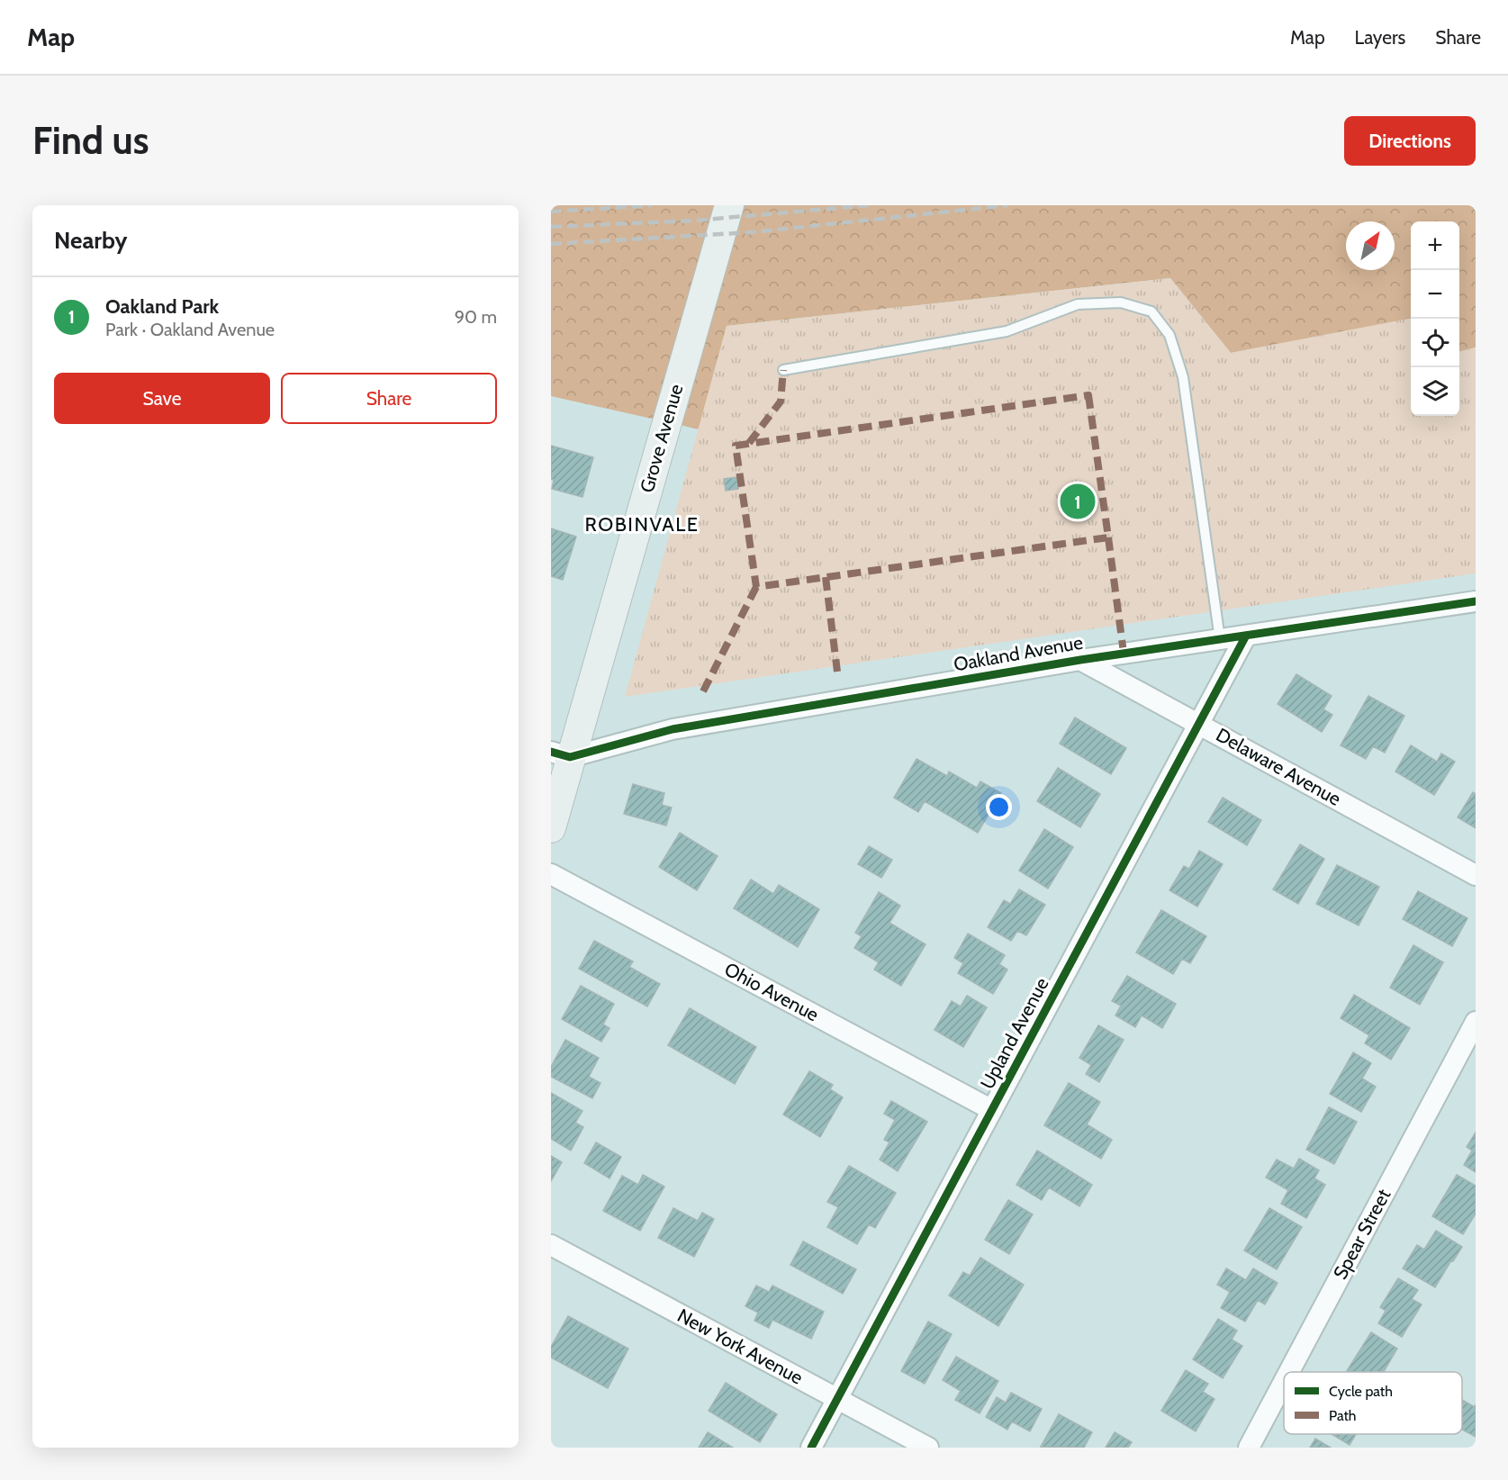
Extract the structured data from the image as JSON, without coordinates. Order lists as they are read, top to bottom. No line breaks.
{"streets":{"street":["Grove Avenue","Oakland Avenue","Delaware Avenue","Ohio Avenue","Upland Avenue","Spear Street","New York Avenue"]},"crossings":[["Grove Avenue","Oakland Avenue"],["Oakland Avenue","Delaware Avenue"],["Oakland Avenue","Upland Avenue"],["Delaware Avenue","Upland Avenue"],["Ohio Avenue","Upland Avenue"],["Upland Avenue","New York Avenue"]],"districts":["ROBINVALE"],"legend":["Cycle path","Path"],"north":"top right","page":{"header":"Map","nav":["Map","Layers","Share"],"buttons":["Directions",["Save","Share"]],"title":"Find us","heading":"Nearby","map_buttons":["+","−"],"list":[{"mark":"1","name":"Oakland Park","note":"Park · Oakland Avenue","value":"90 m"}],"pins":"1"}}
